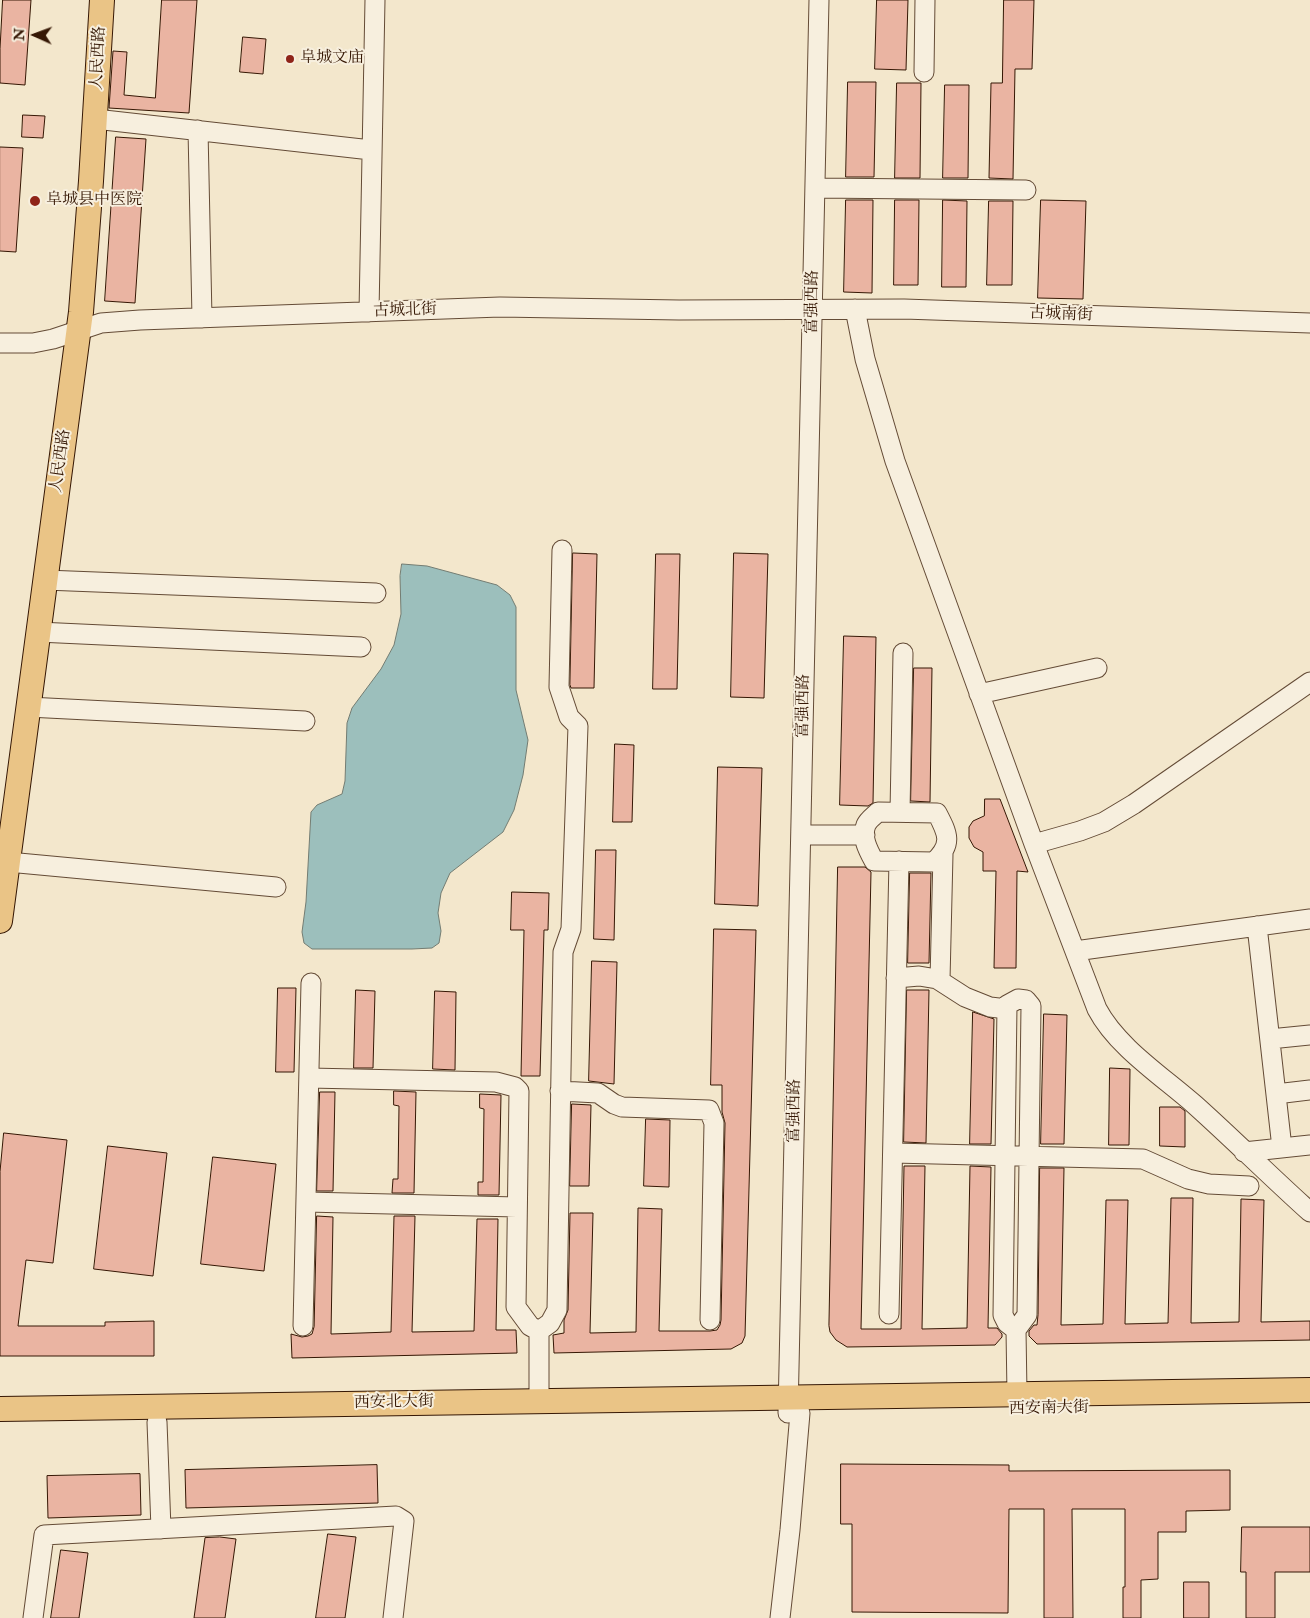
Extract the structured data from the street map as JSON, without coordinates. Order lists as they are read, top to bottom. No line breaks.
{"streets":{"main road":["人民西路","西安北大街","西安南大街"],"street":["富强西路","古城北街","古城南街"]},"crossings":[["人民西路","古城北街"],["富强西路","古城北街"],["富强西路","古城南街"],["富强西路","西安北大街"],["富强西路","西安南大街"],["古城北街","古城南街"],["西安北大街","西安南大街"]],"places":["阜城文庙","阜城县中医院"],"north":"left"}
